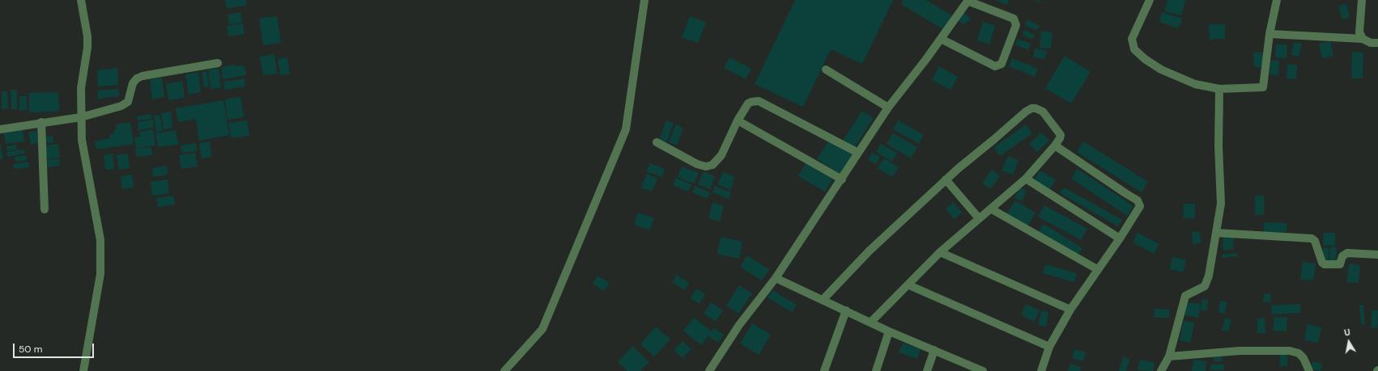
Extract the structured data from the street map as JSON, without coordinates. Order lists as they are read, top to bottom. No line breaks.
{"scale_bar":"50 m","north":"top"}
